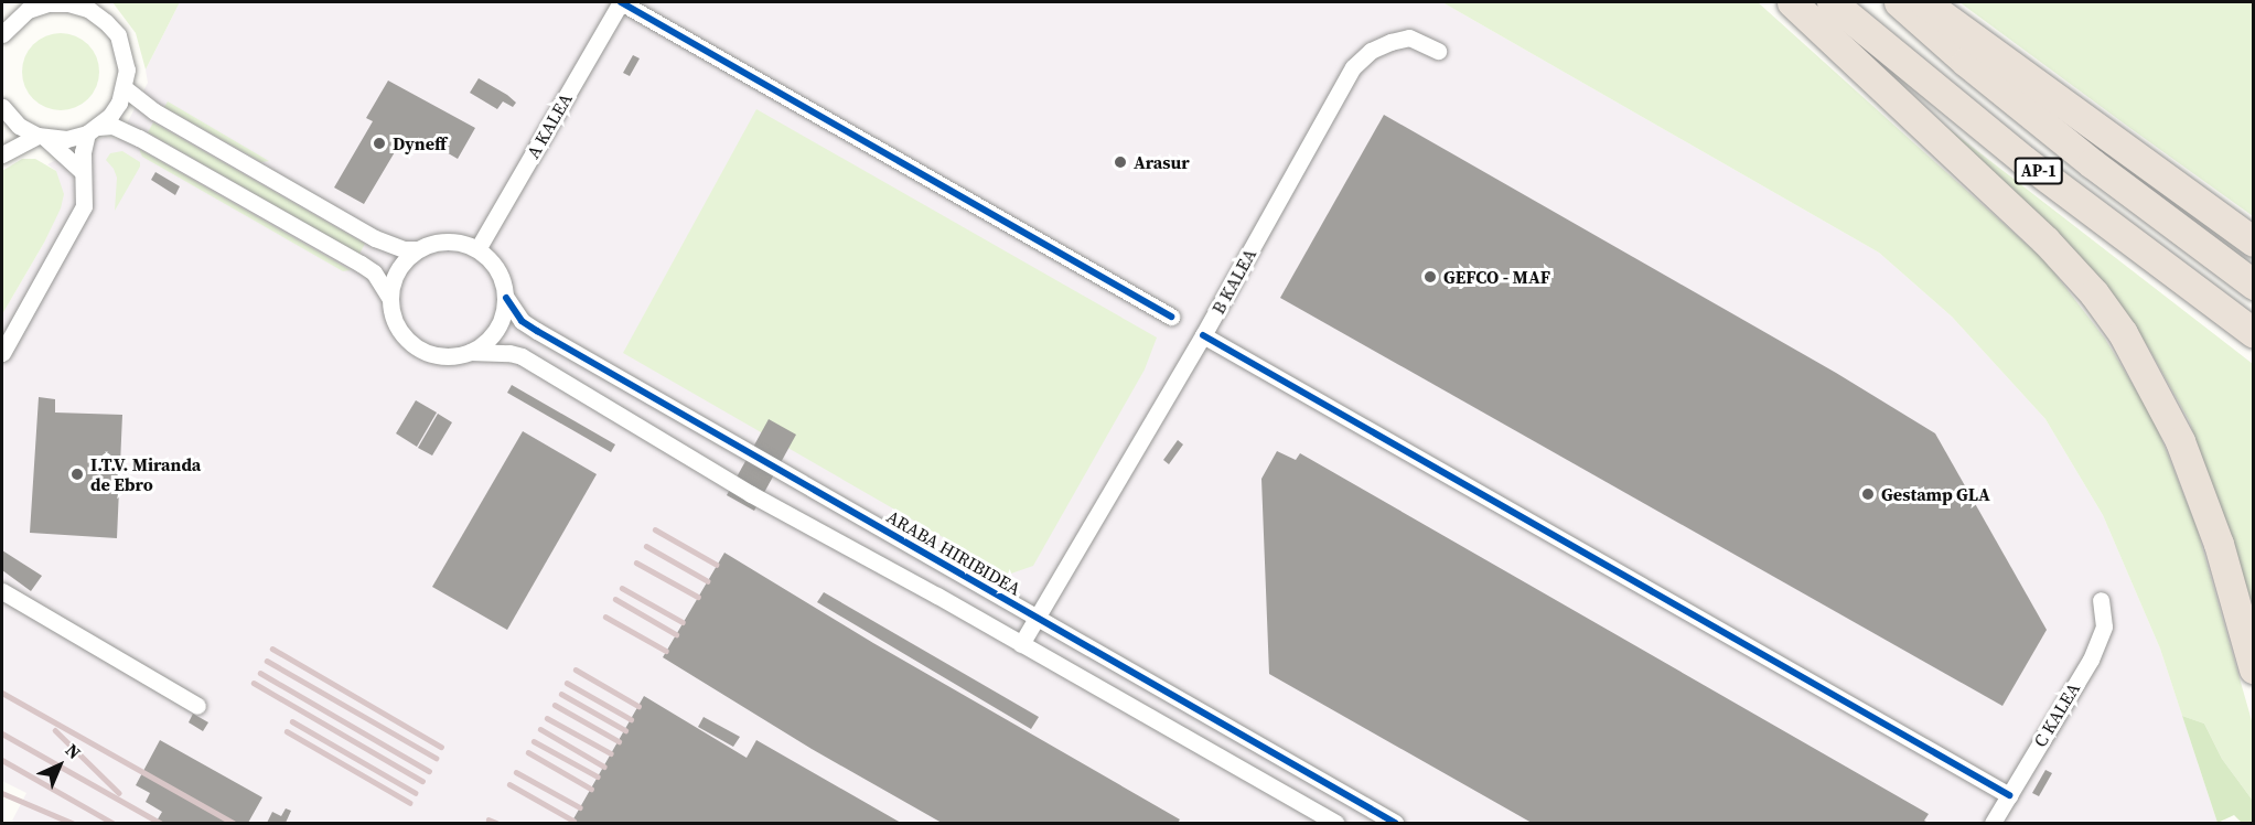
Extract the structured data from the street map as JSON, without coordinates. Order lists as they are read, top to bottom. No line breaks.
{"streets":{"highway":["AP-1"],"street":["A KALEA","B KALEA","ARABA HIRIBIDEA","C KALEA"]},"crossings":[["A KALEA","ARABA HIRIBIDEA"],["B KALEA","ARABA HIRIBIDEA"]],"places":["Dyneff","Arasur","GEFCO - MAF","I.T.V. Miranda de Ebro","Gestamp GLA"],"north":"top right"}
